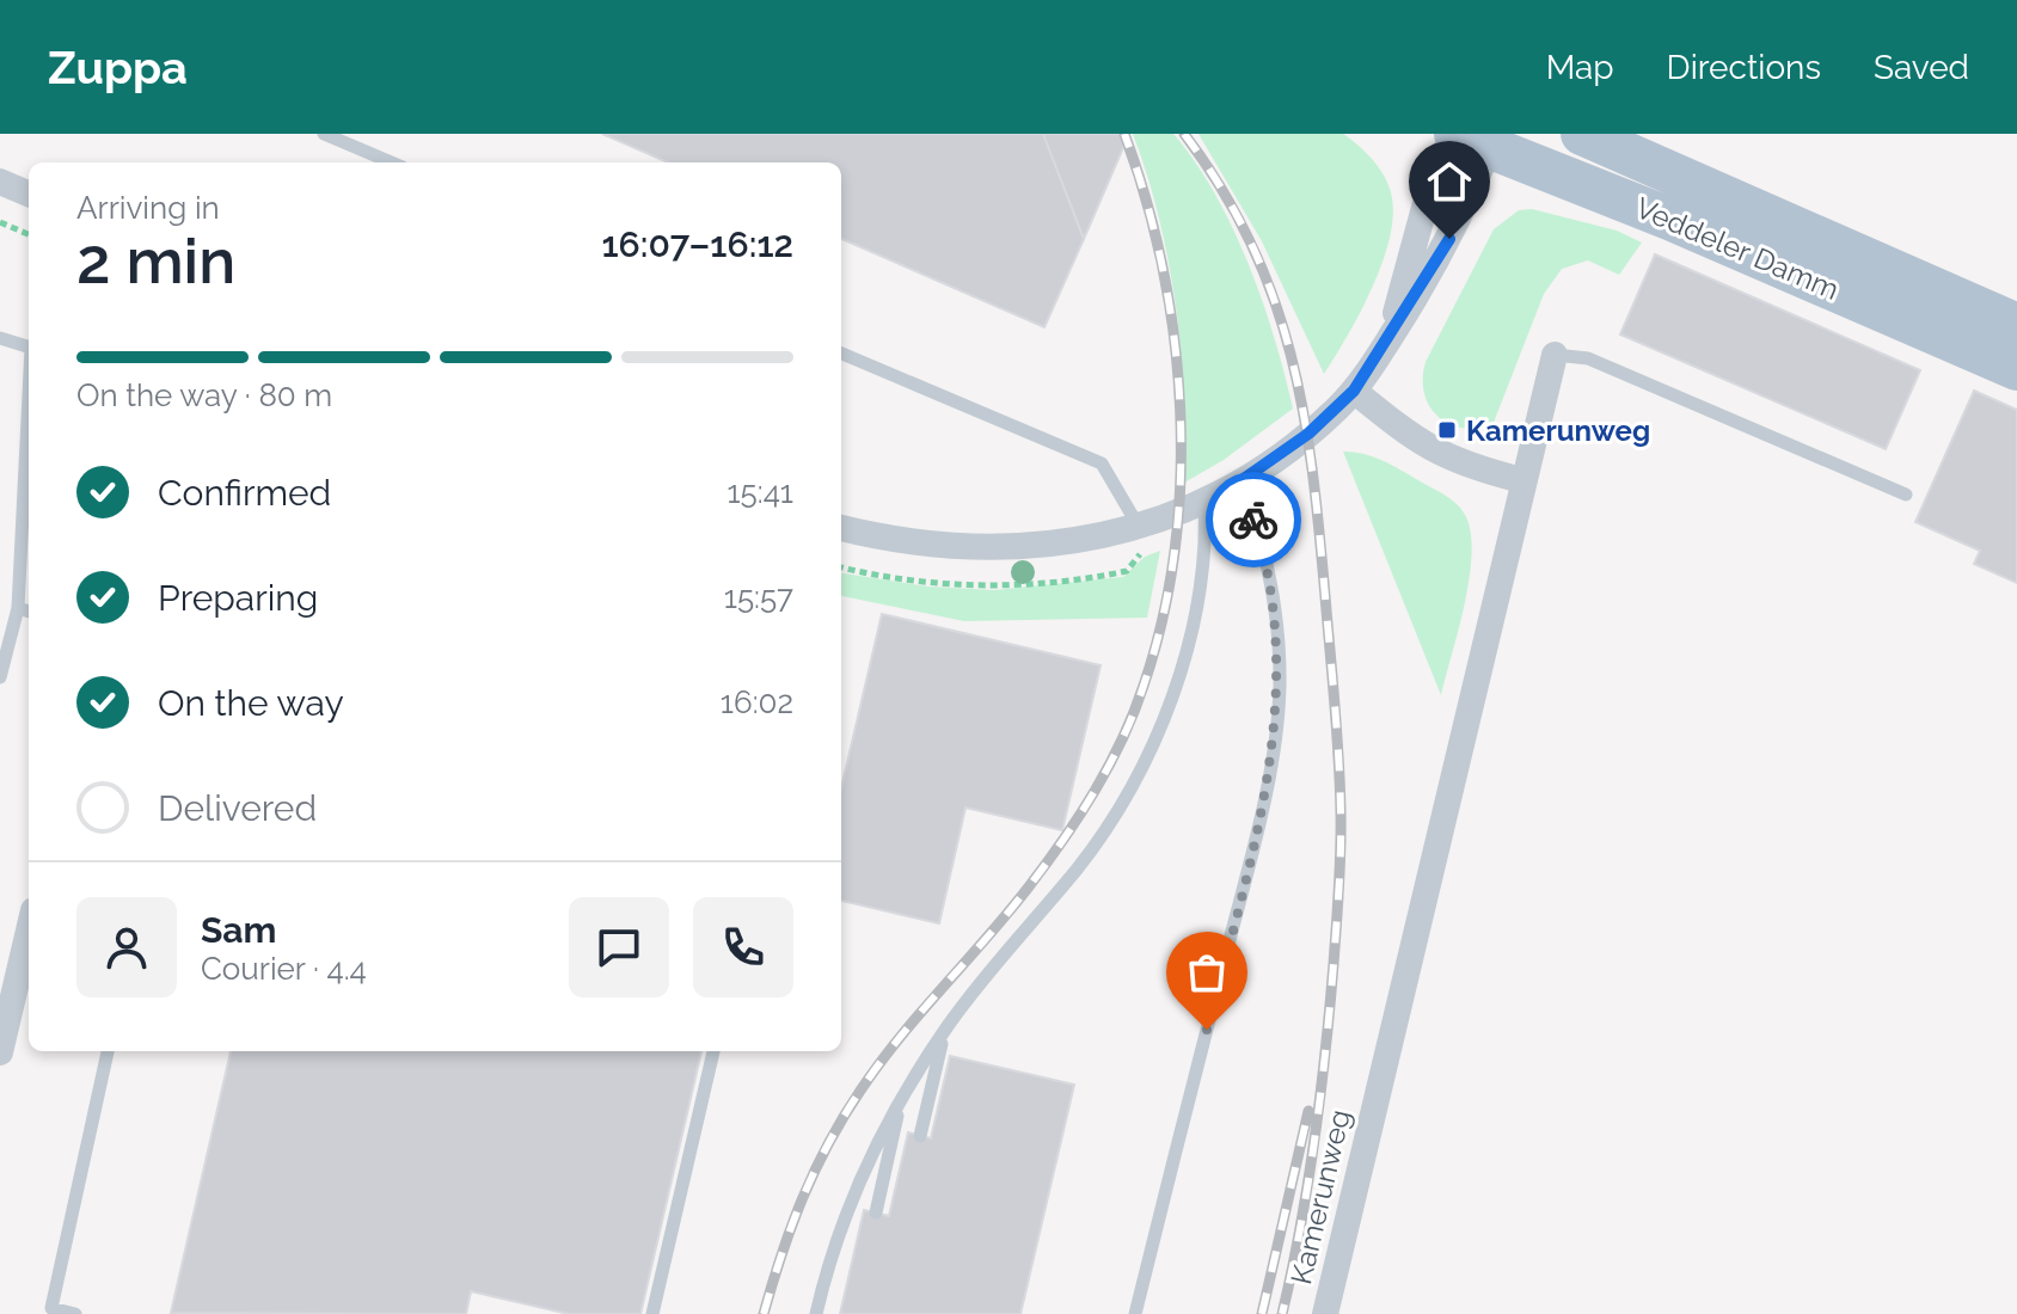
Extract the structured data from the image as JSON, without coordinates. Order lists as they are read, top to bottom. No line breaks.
{"streets":{"main road":["Veddeler Damm"],"street":["Kamerunweg"]},"places":{"transit":["Kamerunweg"]},"page":{"header":"Zuppa","nav":["Map","Directions","Saved"],"heading":["2 min","Arriving in","16:07–16:12"],"panel":["Sam","Courier · 4.4"],"bar":"On the way · 80 m","list":[["Confirmed","15:41"],["Preparing","15:57"],["On the way","16:02"],"Delivered"]}}
